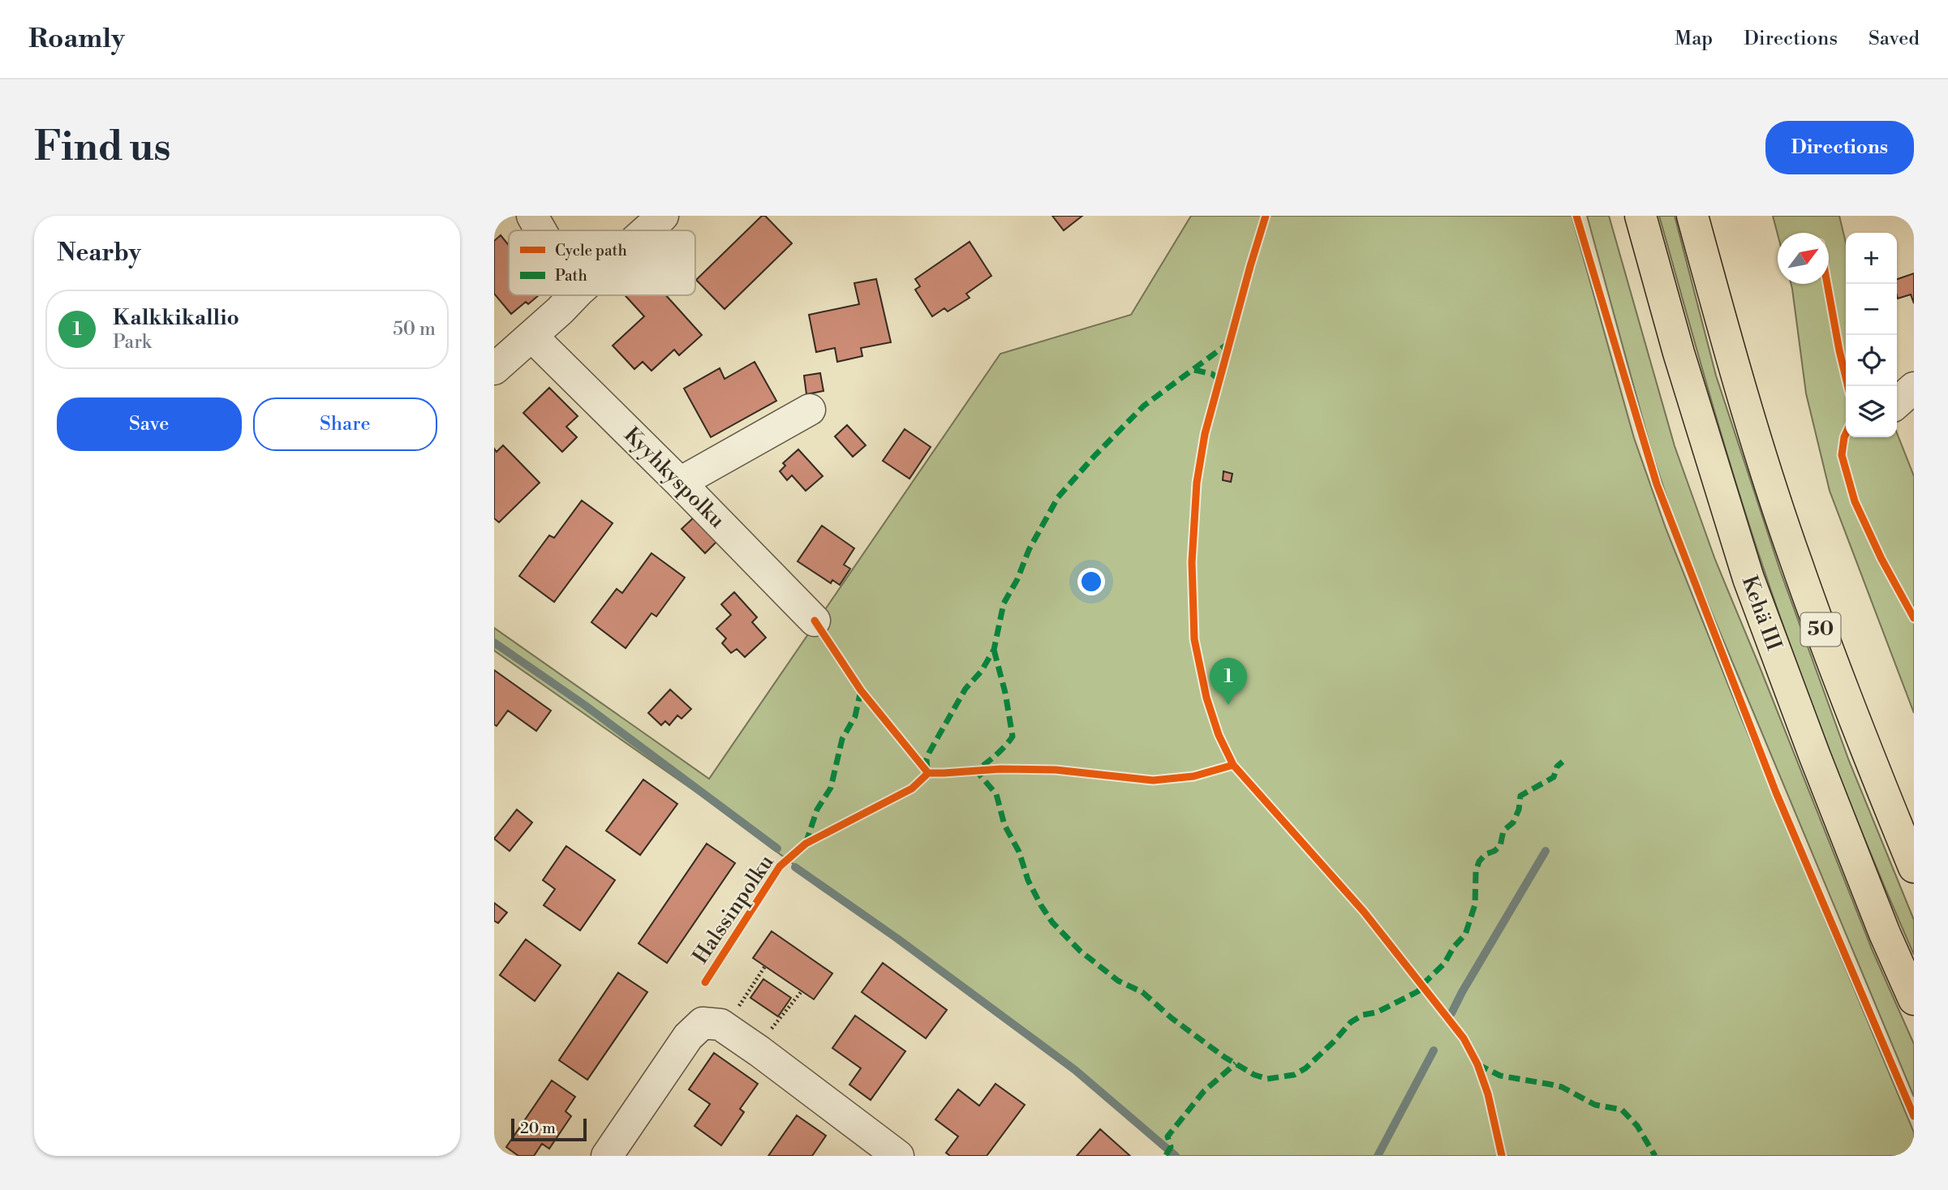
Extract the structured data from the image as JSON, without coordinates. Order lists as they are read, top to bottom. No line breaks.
{"streets":{"highway":["Kehä III","50"],"street":["Kyyhkyspolku"],"cycle path":["Halssinpolku"]},"legend":["Cycle path","Path"],"scale_bar":"20 m","north":"top right","page":{"header":"Roamly","nav":["Map","Directions","Saved"],"buttons":["Directions",["Save","Share"]],"title":"Find us","heading":"Nearby","map_buttons":["+","−"],"list":[{"mark":"1","name":"Kalkkikallio","note":"Park","value":"50 m"}],"pins":"1","scale":"20 m"}}
